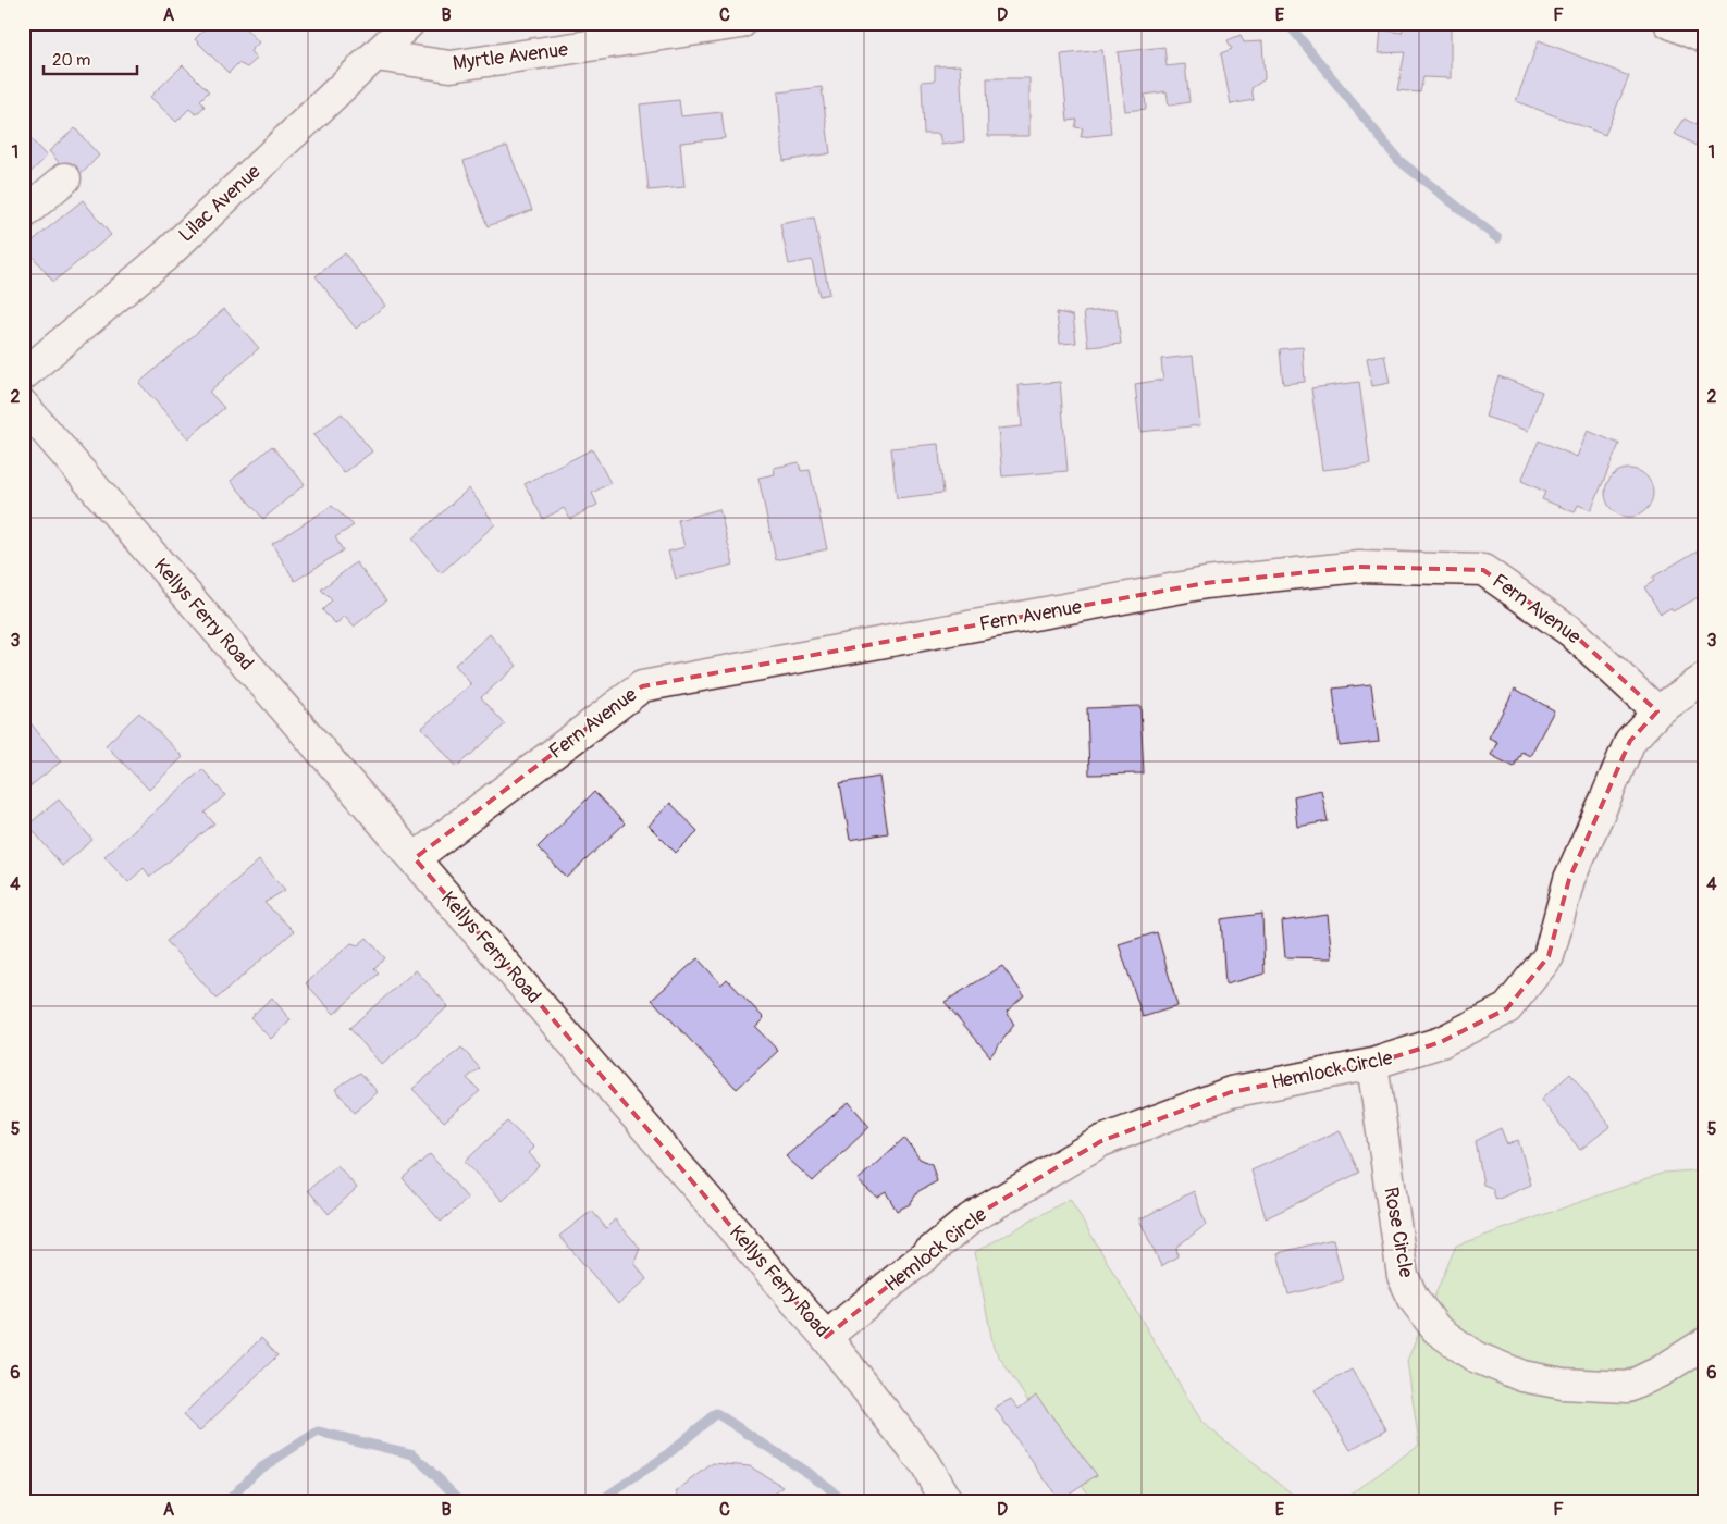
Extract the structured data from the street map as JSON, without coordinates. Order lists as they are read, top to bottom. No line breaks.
{"streets":{"street":["Myrtle Avenue","Lilac Avenue","Fern Avenue","Kellys Ferry Road","Hemlock Circle","Rose Circle"]},"crossings":[["Myrtle Avenue","Lilac Avenue"],["Fern Avenue","Kellys Ferry Road"],["Fern Avenue","Hemlock Circle"],["Kellys Ferry Road","Hemlock Circle"],["Hemlock Circle","Rose Circle"]],"scale_bar":"20 m","grid":{"columns":["A","B","C","D","E","F"],"rows":["1","2","3","4","5","6"]}}
